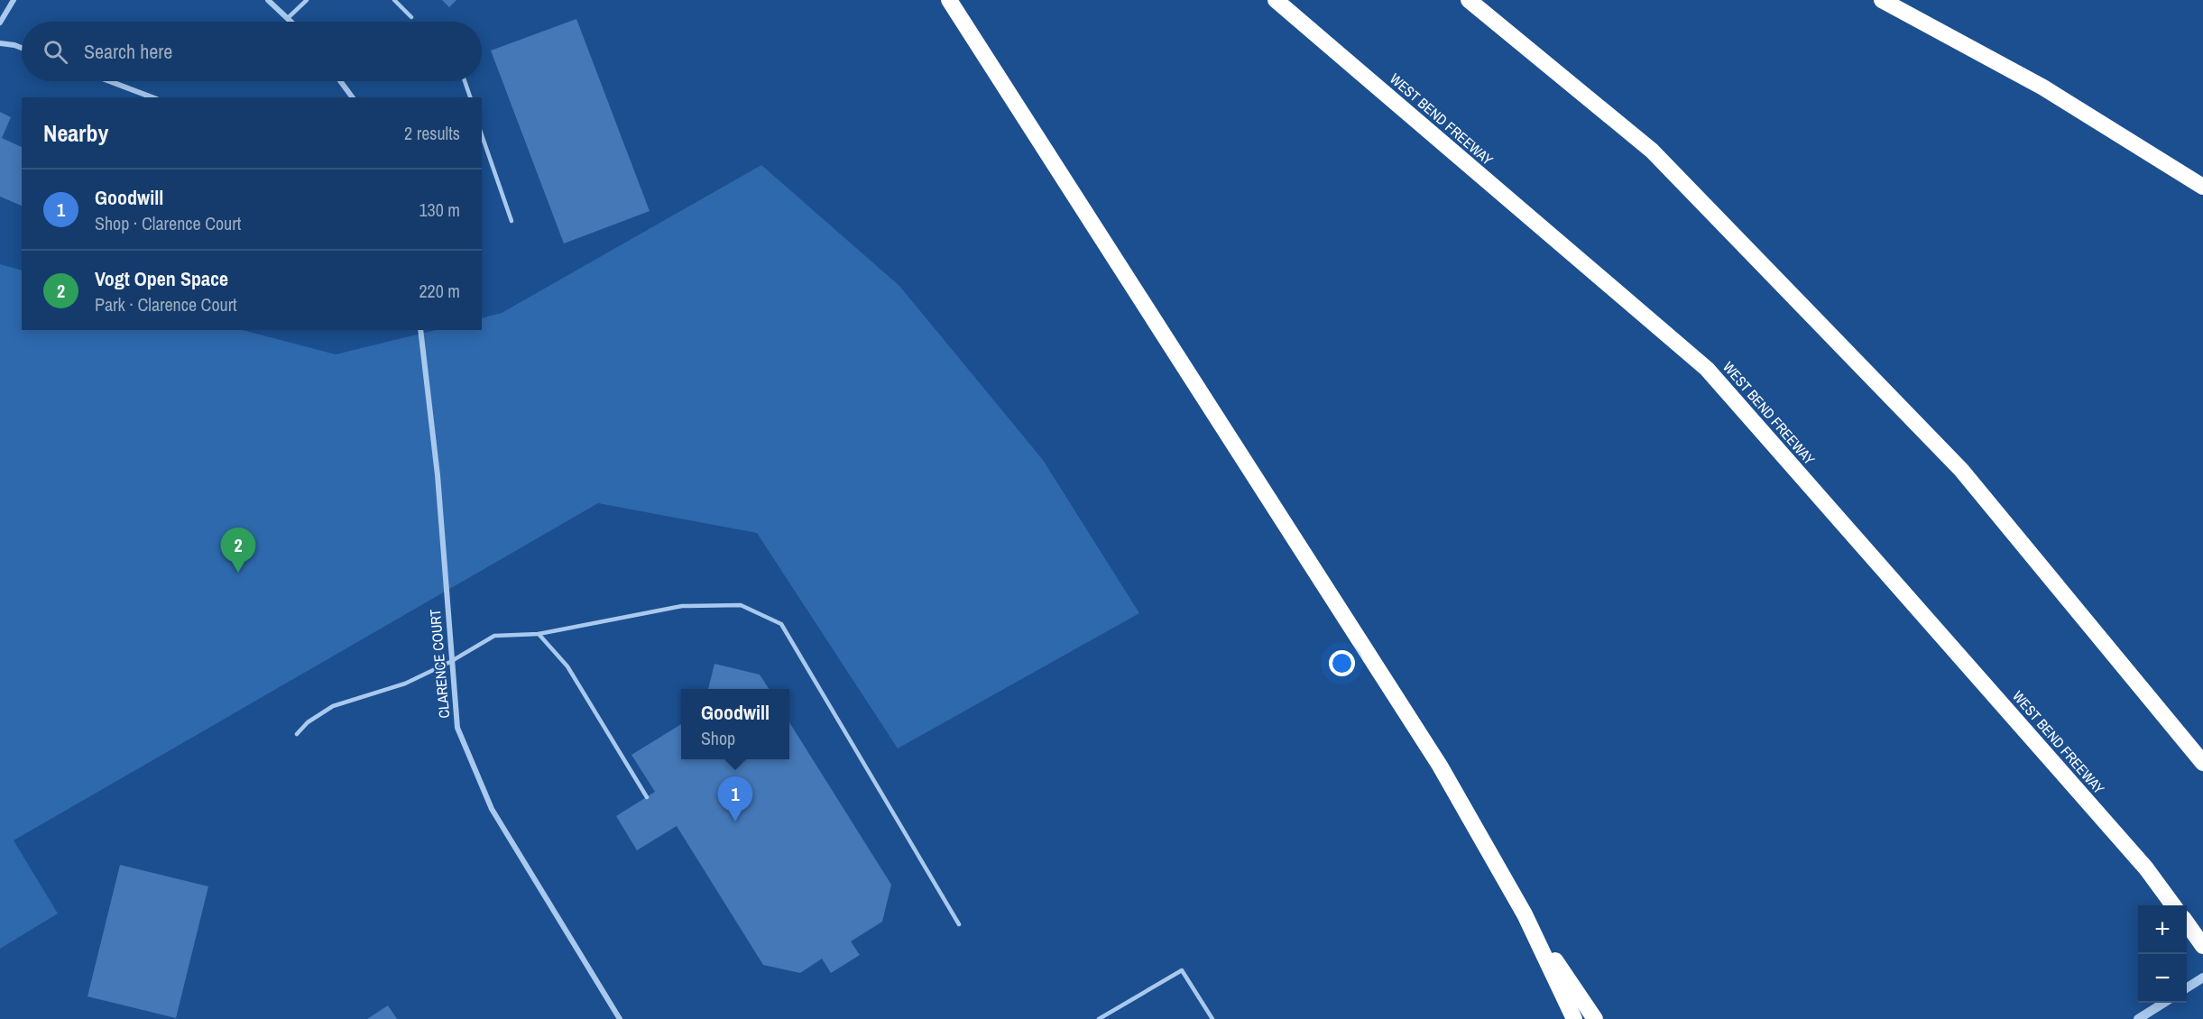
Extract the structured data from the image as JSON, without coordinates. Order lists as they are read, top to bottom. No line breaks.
{"streets":{"highway":["WEST BEND FREEWAY"],"street":["CLARENCE COURT"]},"page":{"search":"Search here","heading":["Nearby","2 results"],"list":[{"mark":"1","name":"Goodwill","note":"Shop · Clarence Court","value":"130 m"},{"mark":"2","name":"Vogt Open Space","note":"Park · Clarence Court","value":"220 m"}],"pins":["2","1"],"popup":["Goodwill","Shop"],"map_buttons":["+","−"]}}
